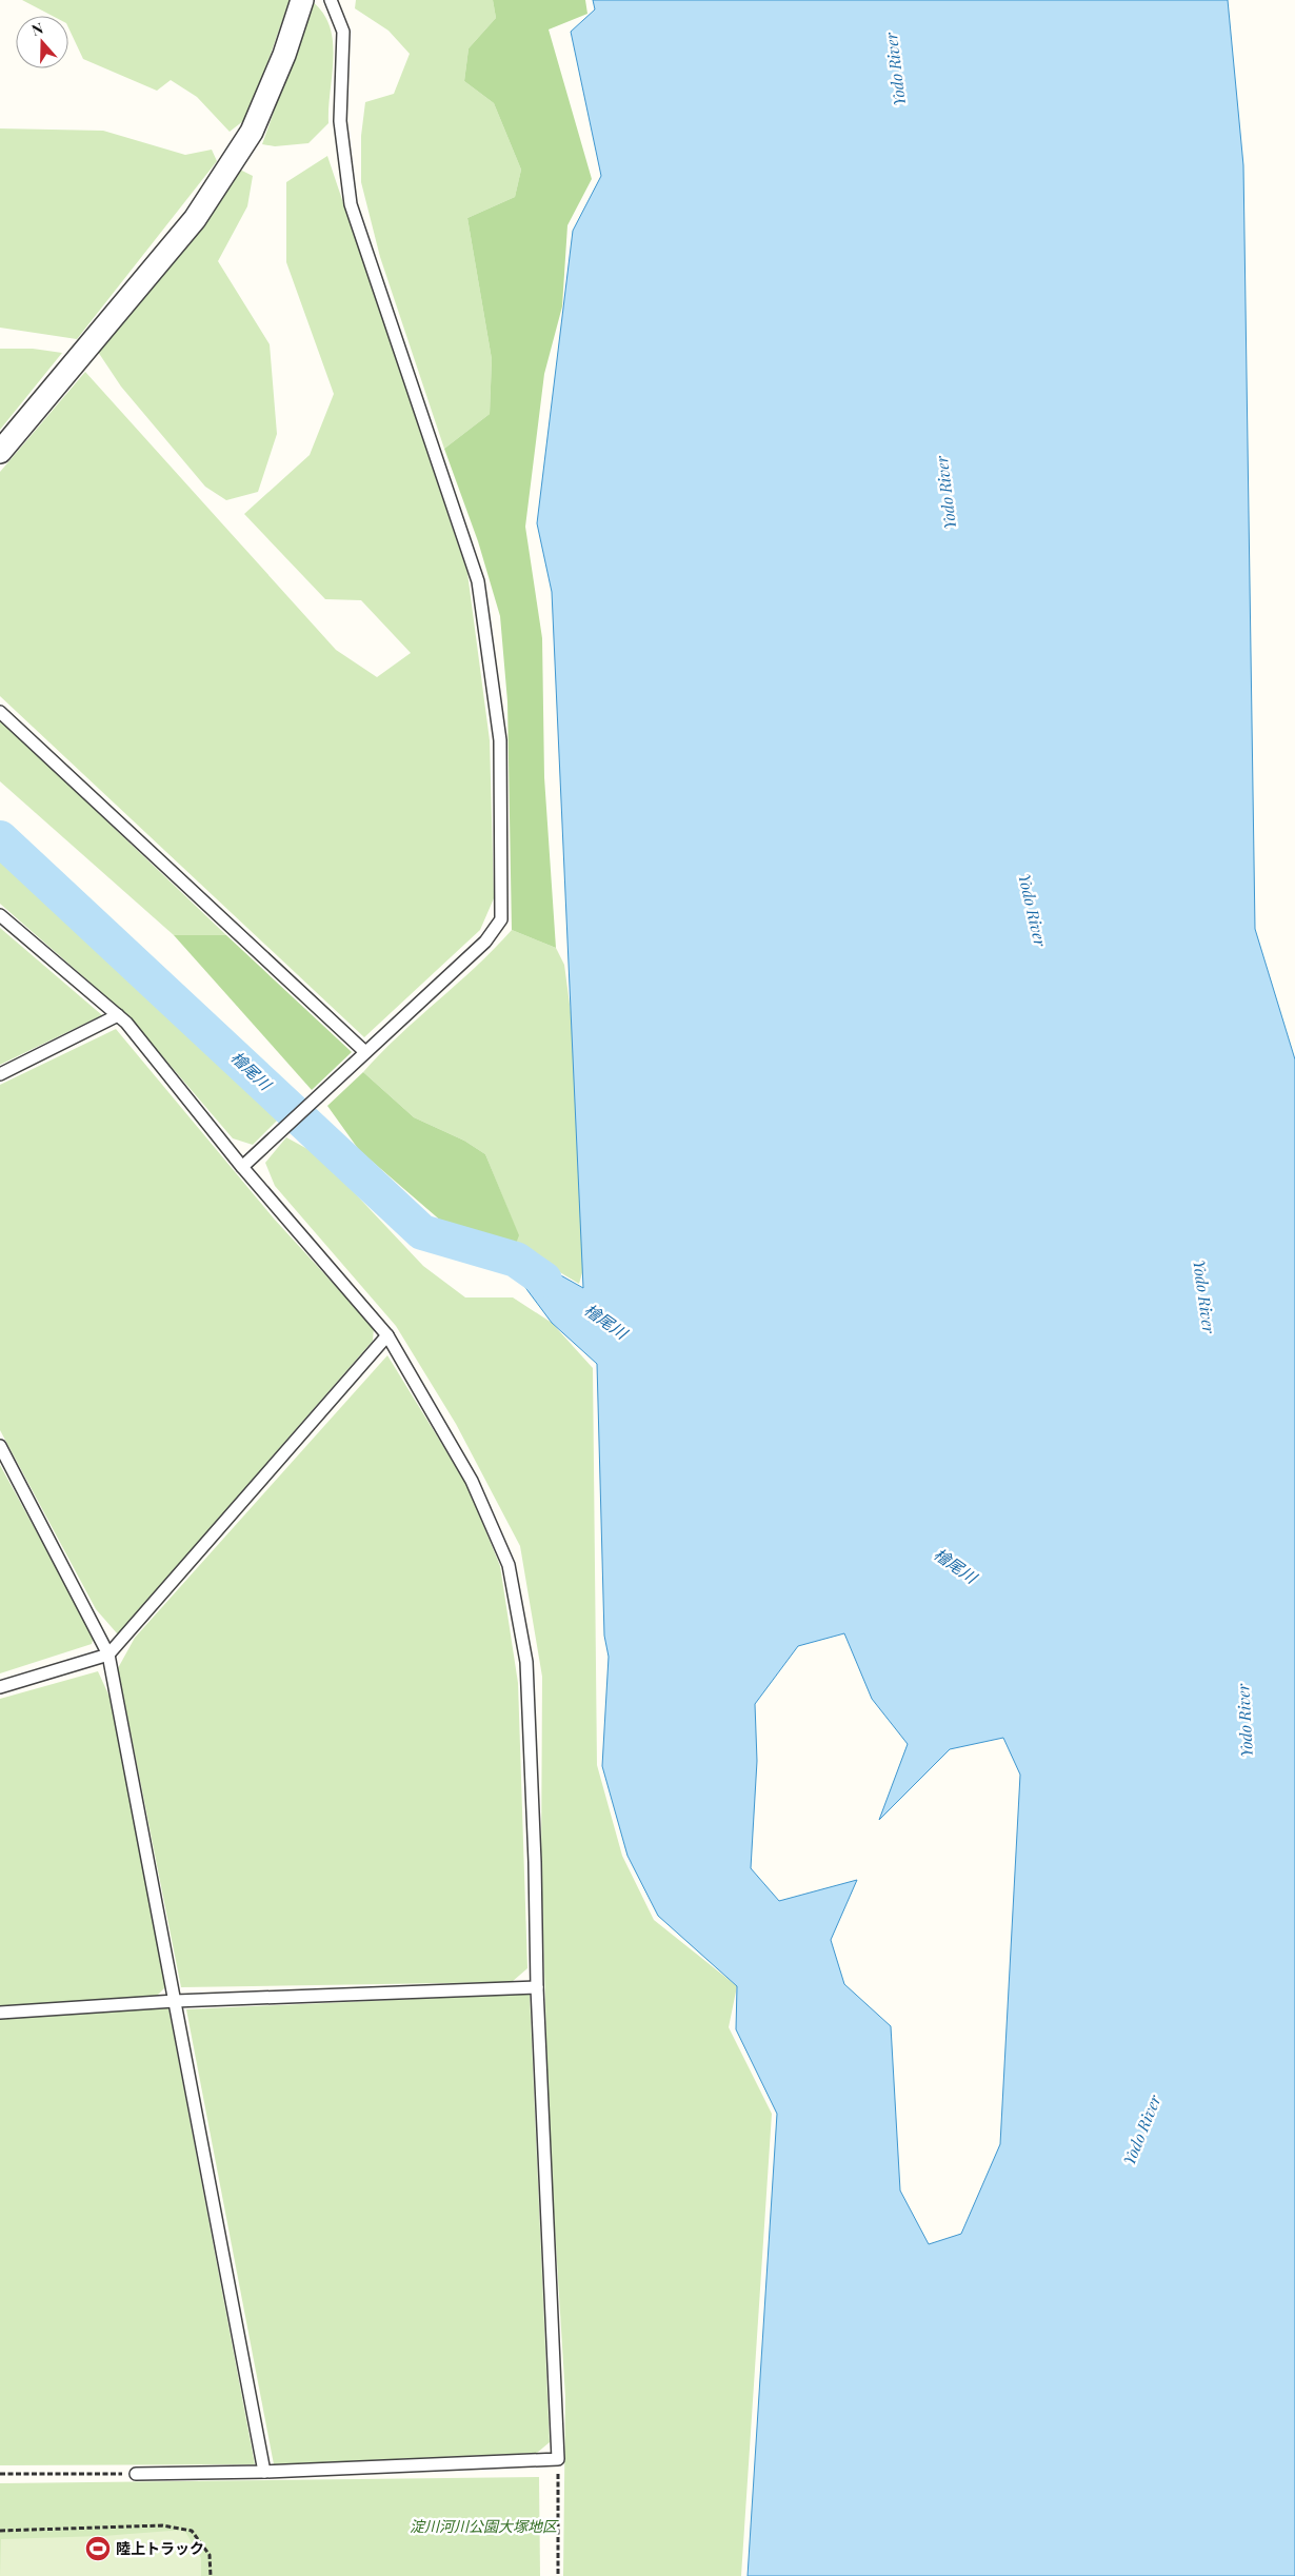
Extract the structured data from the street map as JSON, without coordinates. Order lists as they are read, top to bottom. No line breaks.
{"water":["Yodo River","檜尾川"],"parks":["淀川河川公園大塚地区"],"places":{"sports":["陸上トラック"]},"north":"top"}
